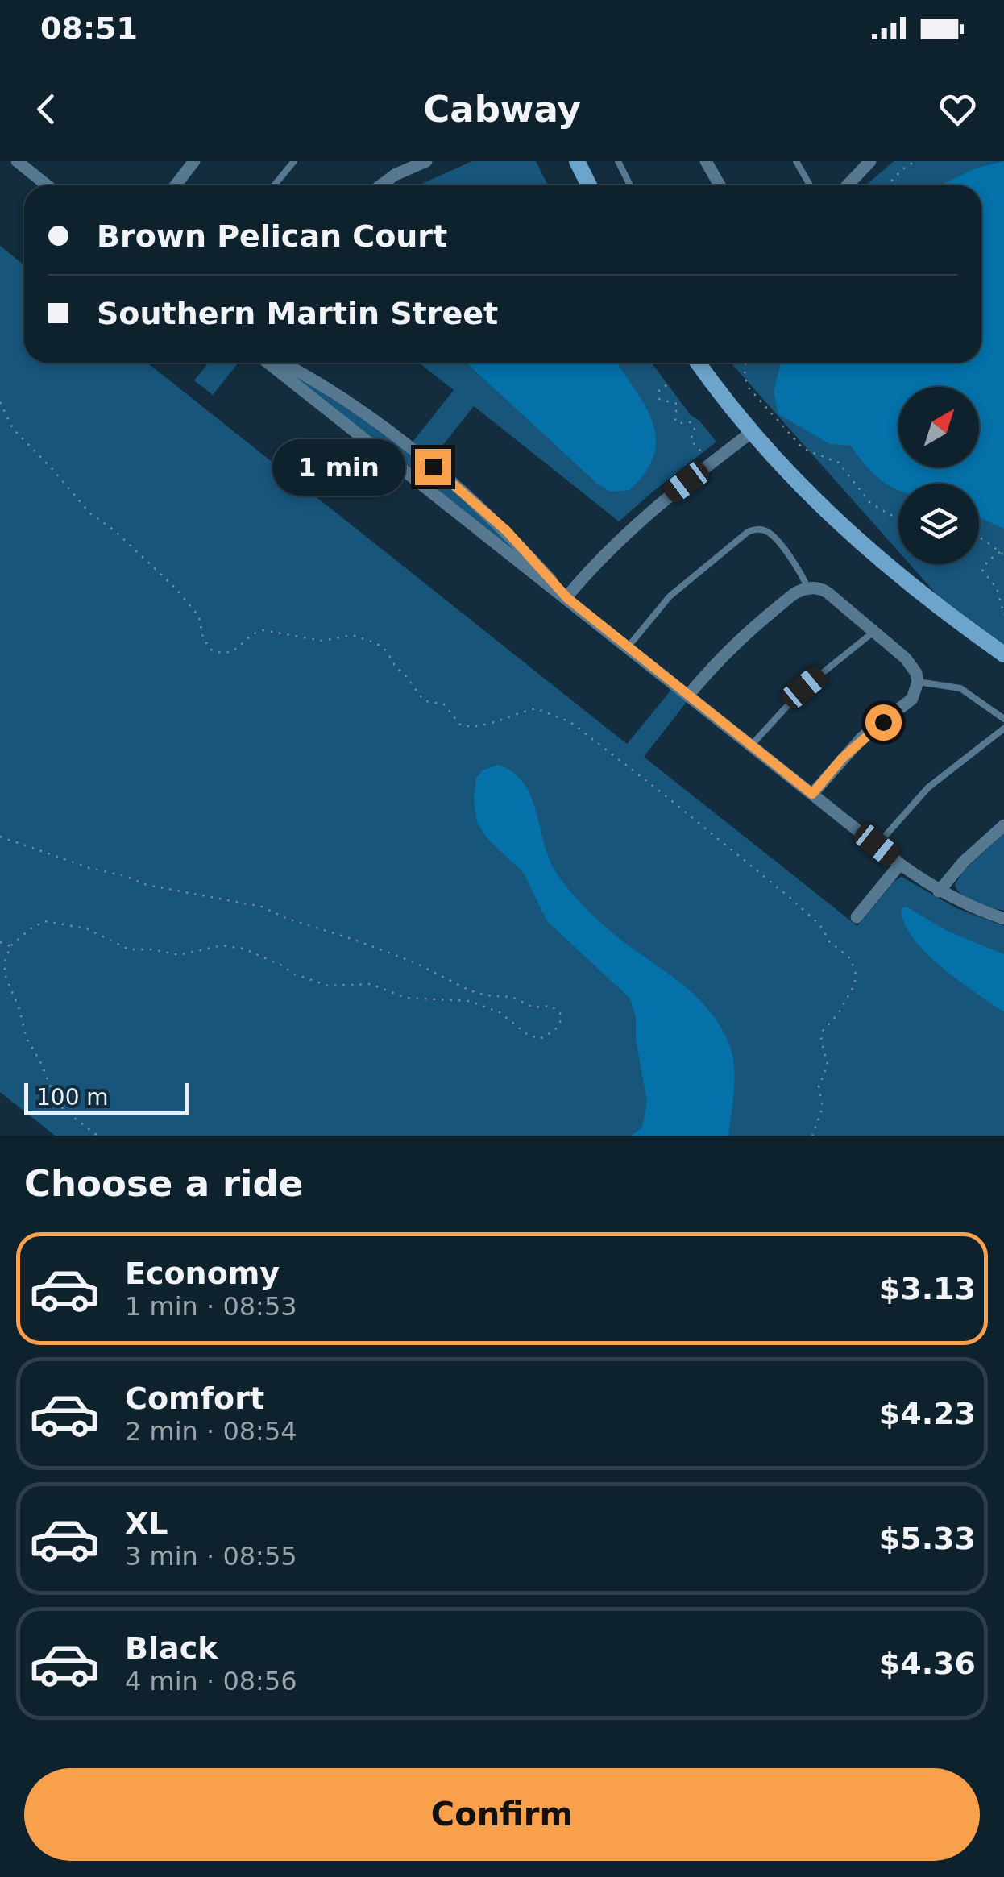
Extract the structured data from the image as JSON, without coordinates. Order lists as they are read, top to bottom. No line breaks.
{"scale_bar":"100 m","north":"top right","page":{"status":"08:51","header":"Cabway","banner":["Brown Pelican Court","Southern Martin Street"],"bubble":"1 min","scale":"100 m","heading":"Choose a ride","list":[{"name":"Economy","note":"1 min · 08:53","value":"$3.13"},{"name":"Comfort","note":"2 min · 08:54","value":"$4.23"},{"name":"XL","note":"3 min · 08:55","value":"$5.33"},{"name":"Black","note":"4 min · 08:56","value":"$4.36"}],"buttons":"Confirm"}}
